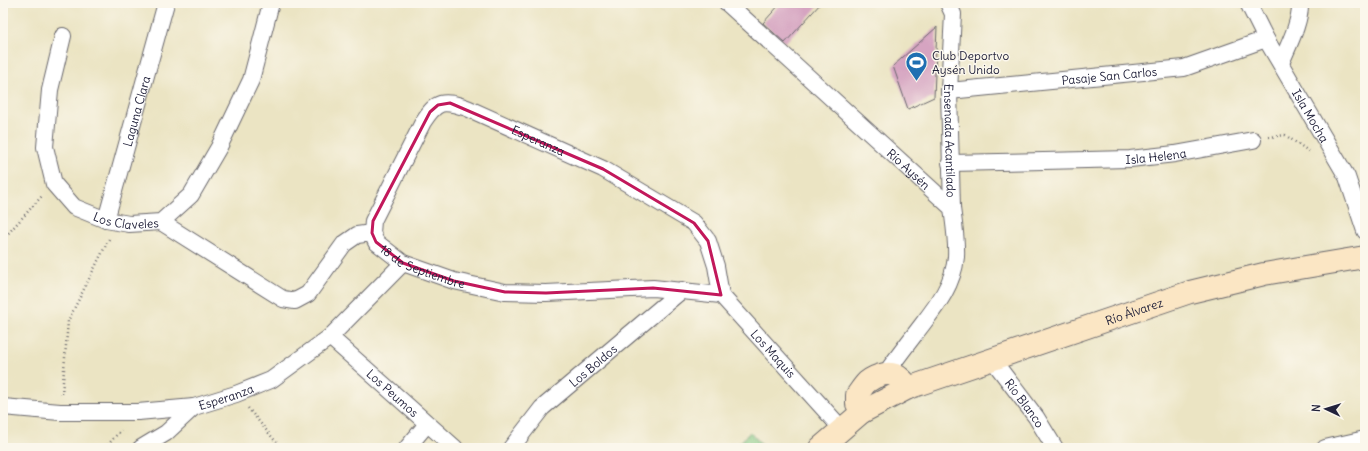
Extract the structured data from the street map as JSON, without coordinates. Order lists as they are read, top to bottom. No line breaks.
{"streets":{"street":["Pasaje San Carlos","Laguna Clara","Isla Mocha","Esperanza","Ensenada Acantilado","Isla Helena","Río Aysén","Los Claveles","18 de Septiembre","Río Álvarez","Los Maquis","Los Boldos","Los Peumos","Río Blanco"]},"crossings":[["Pasaje San Carlos","Isla Mocha"],["Pasaje San Carlos","Ensenada Acantilado"],["Laguna Clara","Los Claveles"],["Esperanza","18 de Septiembre"],["Esperanza","Los Maquis"],["Esperanza","Los Peumos"],["Ensenada Acantilado","Isla Helena"],["Ensenada Acantilado","Río Aysén"],["Los Claveles","18 de Septiembre"],["18 de Septiembre","Los Boldos"],["Río Álvarez","Río Blanco"]],"places":{"sports":["Club Deportvo Aysén Unido"]},"north":"left"}
